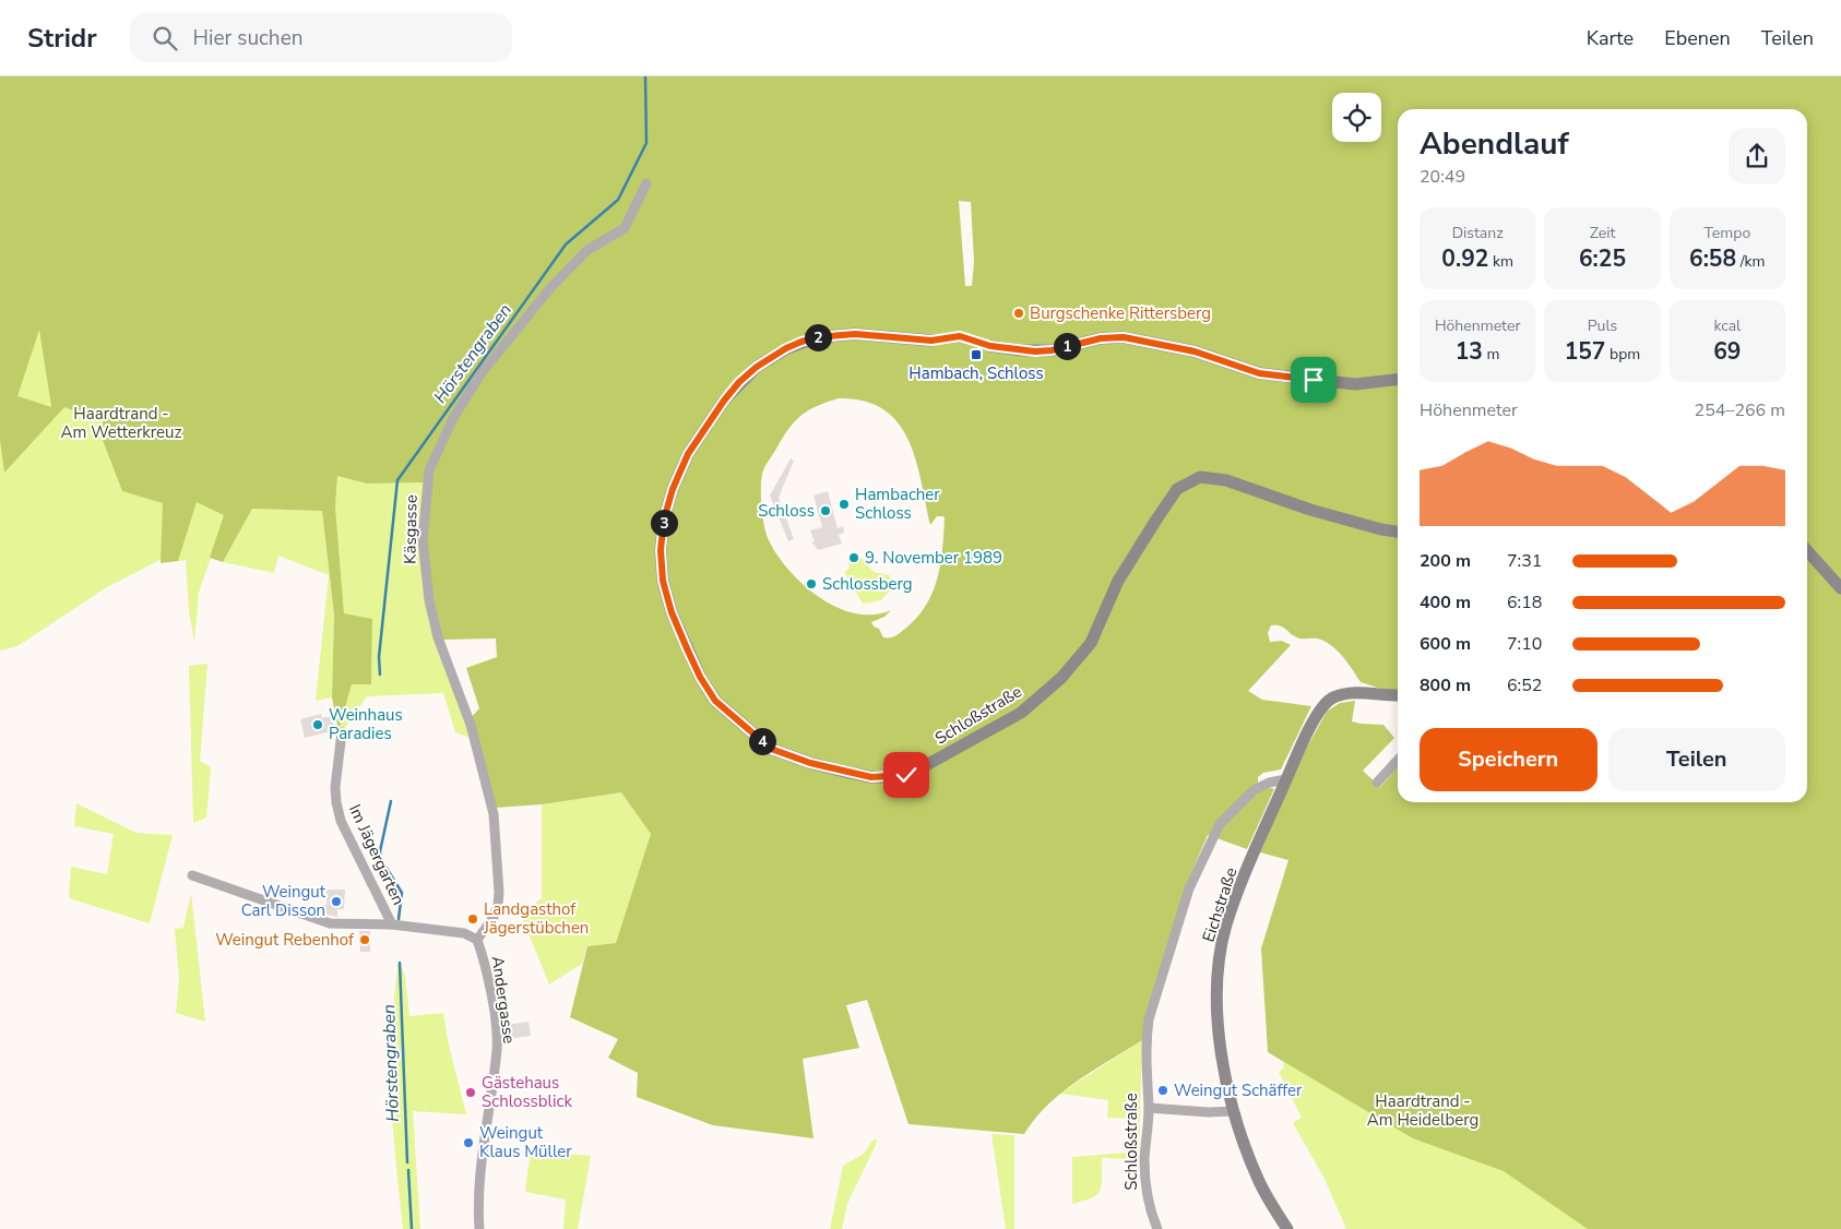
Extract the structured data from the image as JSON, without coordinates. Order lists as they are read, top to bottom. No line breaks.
{"streets":{"street":["Käsgasse","Schloßstraße","Im Jägergarten","Eichstraße","Andergasse"]},"crossings":[["Käsgasse","Andergasse"],["Schloßstraße","Eichstraße"],["Im Jägergarten","Andergasse"]],"water":["Hörstengraben"],"parks":["Haardtrand - Am Wetterkreuz","Haardtrand - Am Heidelberg"],"places":{"other":["Burgschenke Rittersberg","Hambacher Schloss","Schloss","9. November 1989","Schlossberg","Weinhaus Paradies","Weingut Carl Disson","Landgasthof Jägerstübchen","Weingut Rebenhof","Weingut Schäffer","Gästehaus Schlossblick","Weingut Klaus Müller"],"transit":["Hambach, Schloss"]},"page":{"header":"Stridr","search":"Hier suchen","nav":["Karte","Ebenen","Teilen"],"heading":["Abendlauf","20:49"],"stats":[["Distanz","0.92 km"],["Zeit","6:25"],["Tempo","6:58 /km"],["Höhenmeter","13 m"],["Puls","157 bpm"],["kcal","69"]],"pins":["2","1","3","4"],"chart":["Höhenmeter","254–266 m"],"list":[{"name":"200 m","note":"7:31"},{"name":"400 m","note":"6:18"},{"name":"600 m","note":"7:10"},{"name":"800 m","note":"6:52"}],"buttons":["Speichern","Teilen"]}}
